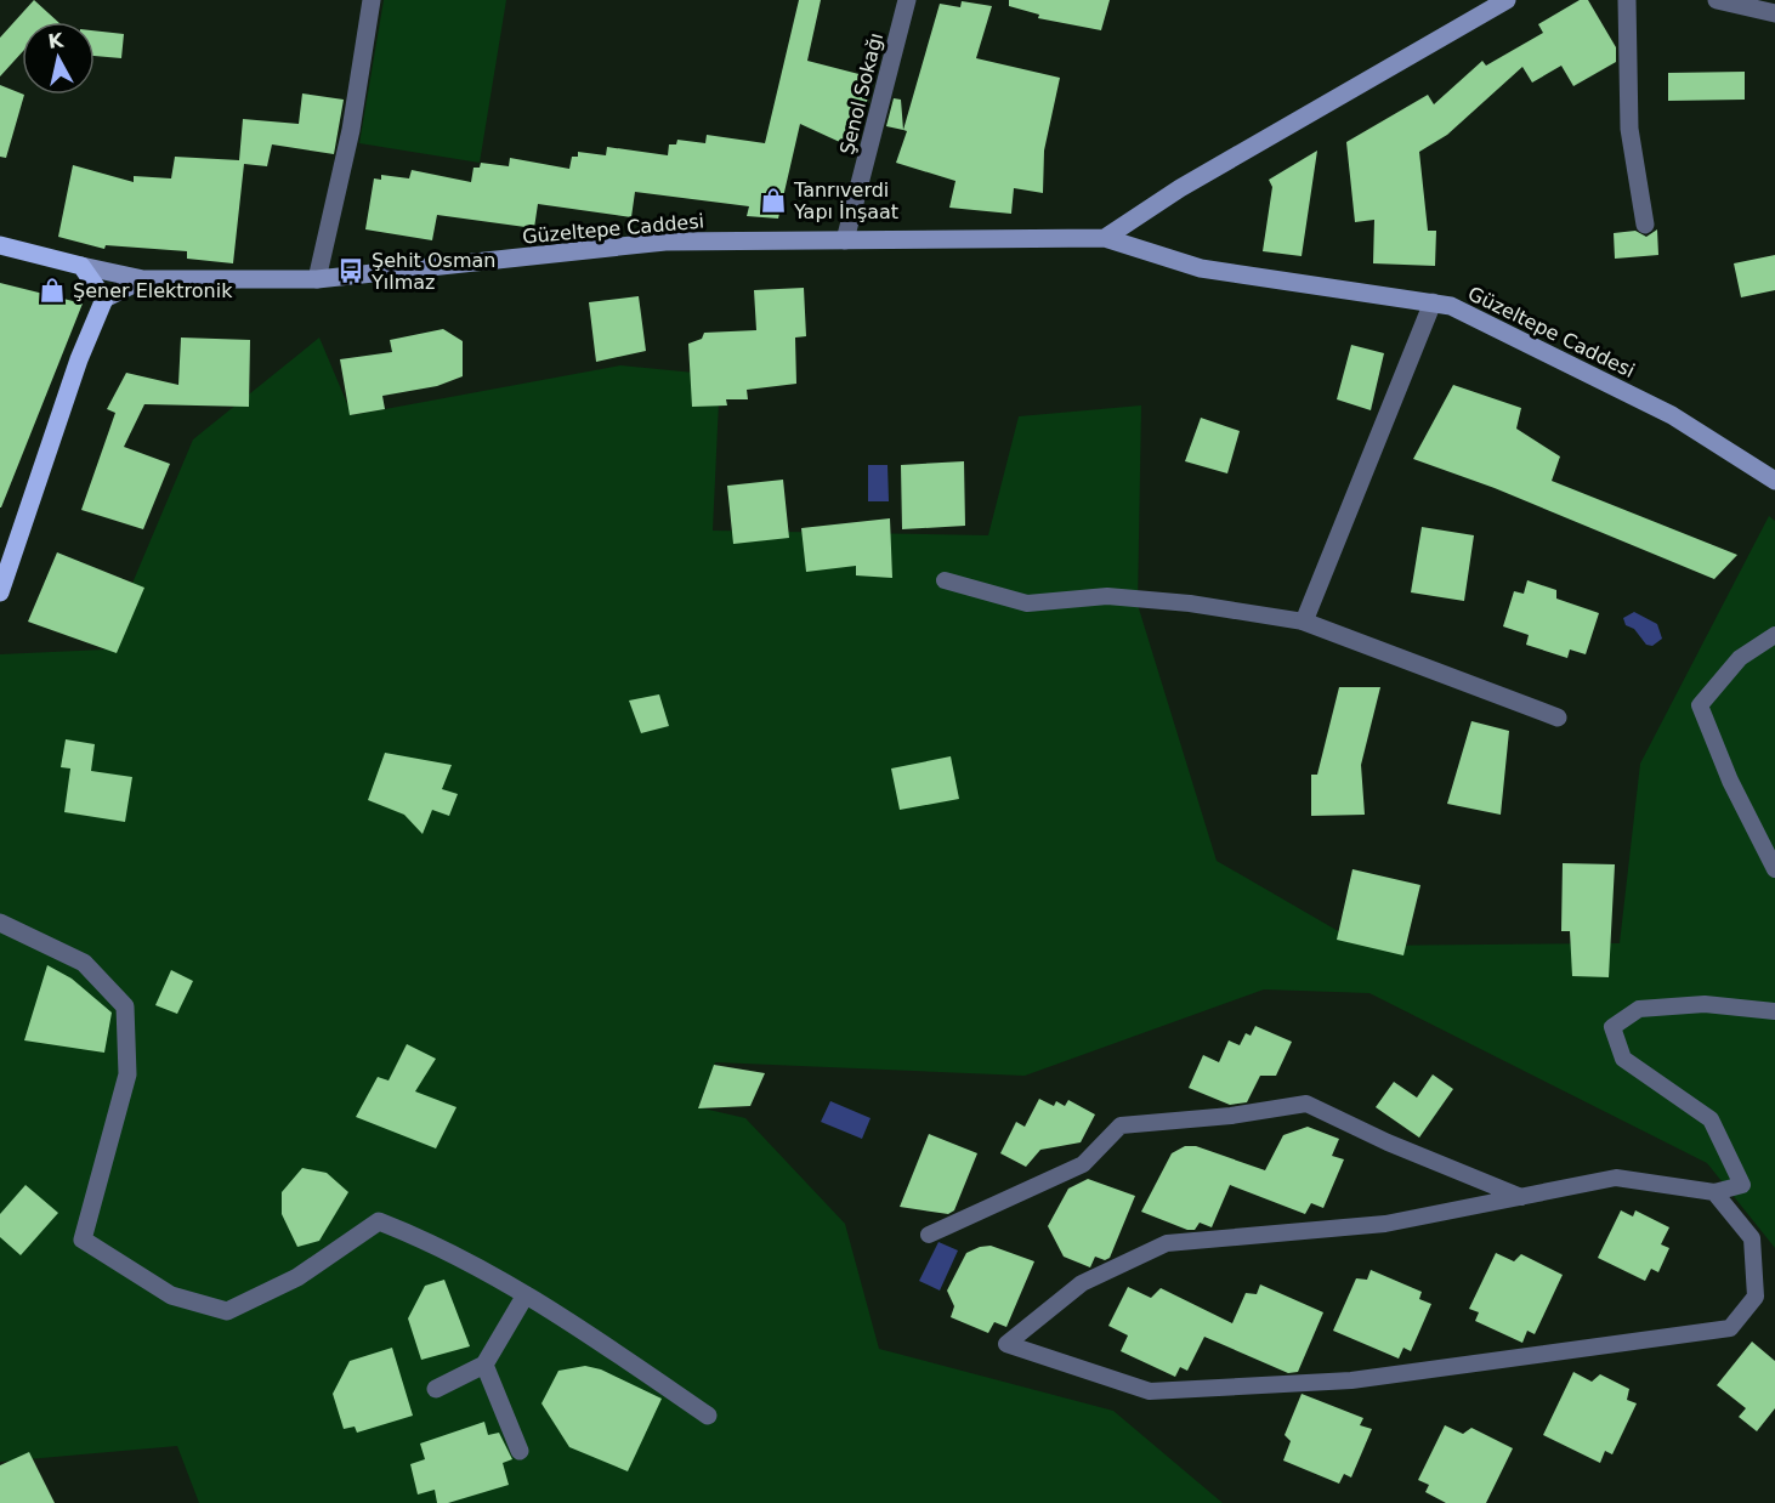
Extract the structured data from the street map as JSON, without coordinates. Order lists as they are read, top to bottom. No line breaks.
{"streets":{"main road":["Güzeltepe Caddesi"],"street":["Şenol Sokağı"]},"crossings":[["Şenol Sokağı","Güzeltepe Caddesi"]],"places":{"shop":["Tanrıverdi Yapı İnşaat","Şener Elektronik"],"bus stop":["Şehit Osman Yılmaz"]},"north":"top"}
